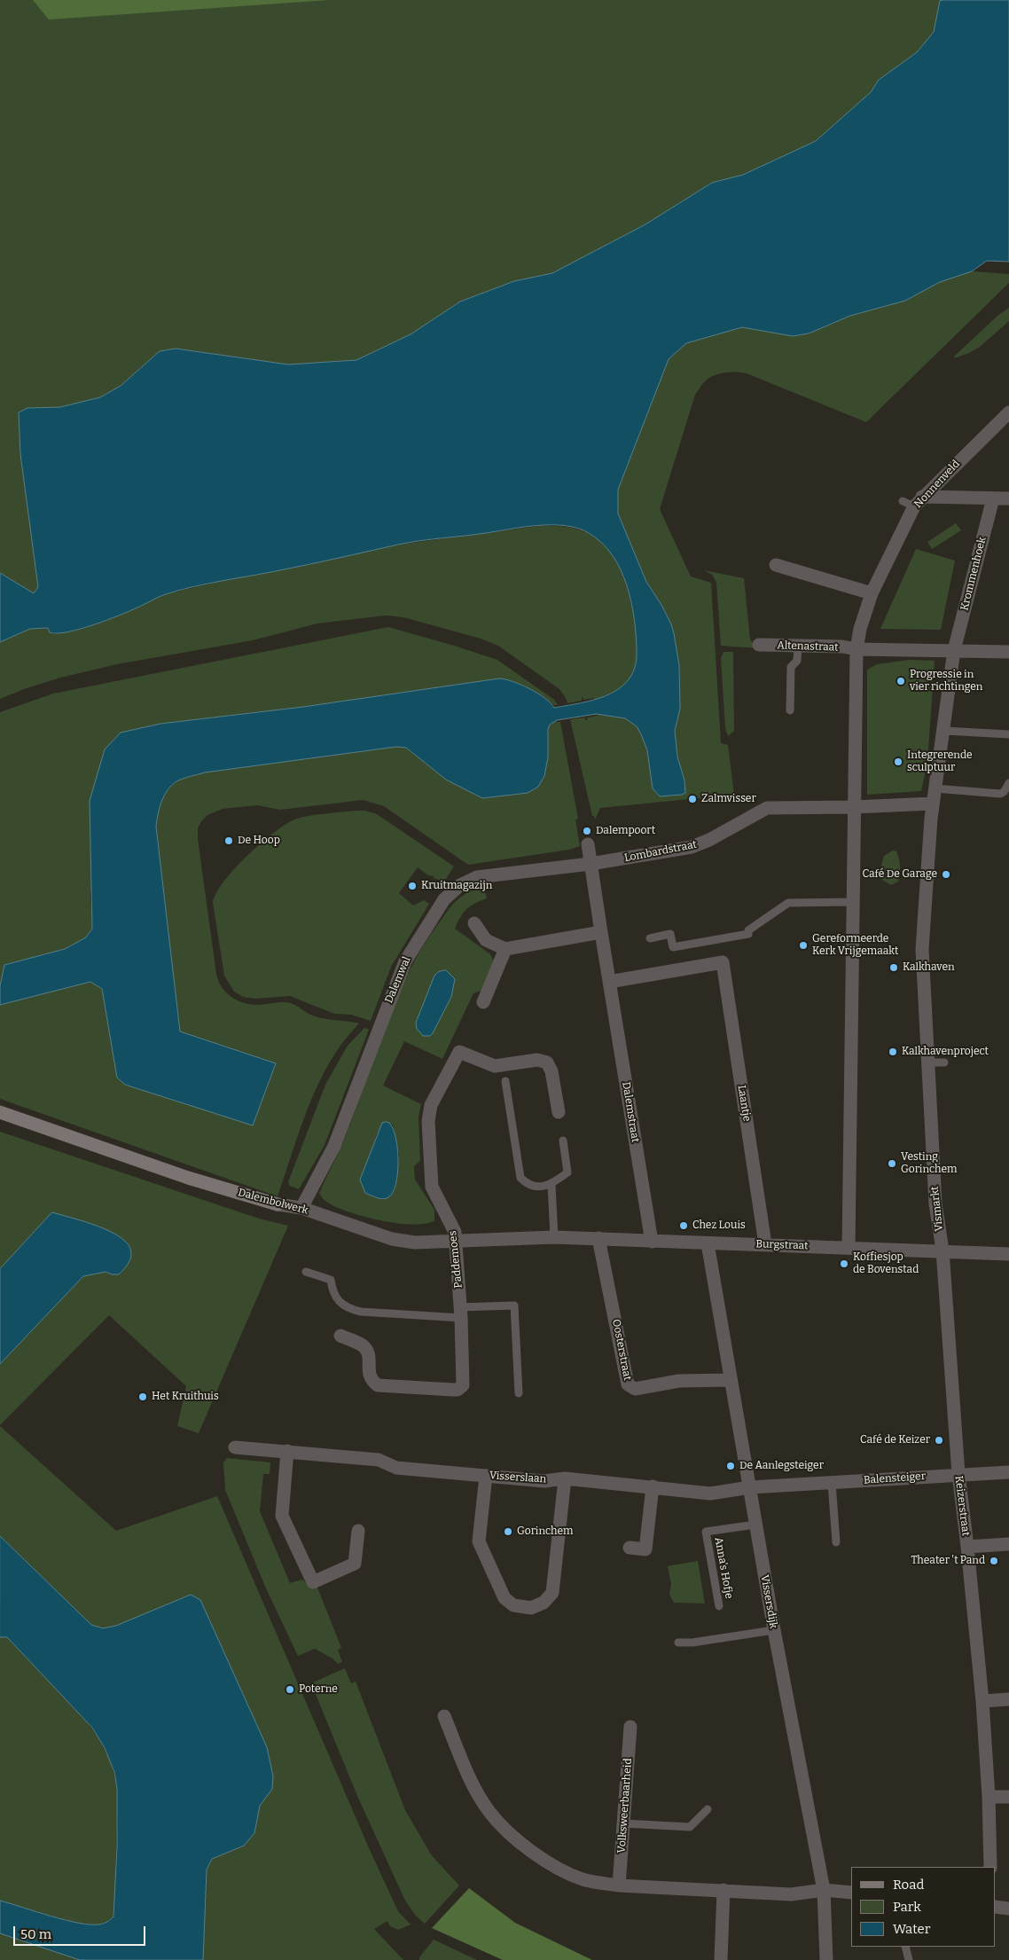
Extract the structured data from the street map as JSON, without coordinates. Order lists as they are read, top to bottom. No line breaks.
{"streets":{"street":["Nonnenveld","Krommenhoek","Altenastraat","Lombardstraat","Dalemwal","Laantje","Dalemstraat","Dalembolwerk","Vismarkt","Burgstraat","Paddemoes","Oosterstraat","Visserslaan","Balensteiger","Keizerstraat","Vissersdijk","Volksweerbaarheid"],"lane":["Anna's Hofje"]},"crossings":[["Nonnenveld","Altenastraat"],["Lombardstraat","Dalemwal"],["Lombardstraat","Dalemstraat"],["Dalemwal","Dalemstraat"],["Dalemwal","Dalembolwerk"],["Laantje","Dalemstraat"],["Laantje","Burgstraat"],["Dalemstraat","Burgstraat"],["Dalembolwerk","Burgstraat"],["Dalembolwerk","Paddemoes"],["Vismarkt","Burgstraat"],["Vismarkt","Keizerstraat"],["Burgstraat","Oosterstraat"],["Burgstraat","Keizerstraat"],["Burgstraat","Vissersdijk"],["Oosterstraat","Vissersdijk"],["Visserslaan","Balensteiger"],["Visserslaan","Vissersdijk"],["Balensteiger","Keizerstraat"],["Balensteiger","Vissersdijk"],["Anna's Hofje","Vissersdijk"]],"places":["Progressie in vier richtingen","Integrerende sculptuur","Zalmvisser","Dalempoort","De Hoop","Café De Garage","Kruitmagazijn","Gereformeerde Kerk Vrijgemaakt","Kalkhaven","Kalkhavenproject","Vesting Gorinchem","Chez Louis","Koffiesjop de Bovenstad","Het Kruithuis","Café de Keizer","De Aanlegsteiger","Gorinchem","Theater 't Pand","Poterne"],"legend":["Road","Park","Water"],"scale_bar":"50 m"}
